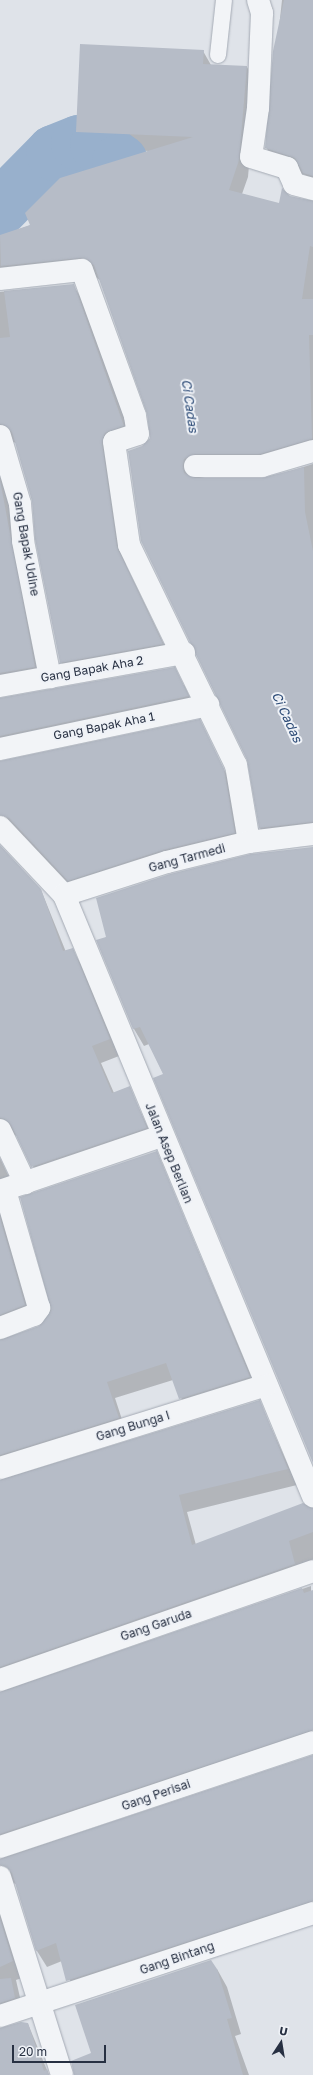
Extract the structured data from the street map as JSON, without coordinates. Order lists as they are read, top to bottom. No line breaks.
{"streets":{"street":["Gang Bapak Udine","Gang Bapak Aha 2","Gang Bapak Aha 1","Gang Tarmedi","Jalan Asep Berlian","Gang Bunga I","Gang Garuda","Gang Perisai","Gang Bintang"]},"crossings":[["Gang Bapak Udine","Gang Bapak Aha 2"],["Gang Tarmedi","Jalan Asep Berlian"],["Jalan Asep Berlian","Gang Bunga I"]],"water":["Ci Cadas"],"scale_bar":"20 m","north":"top"}
